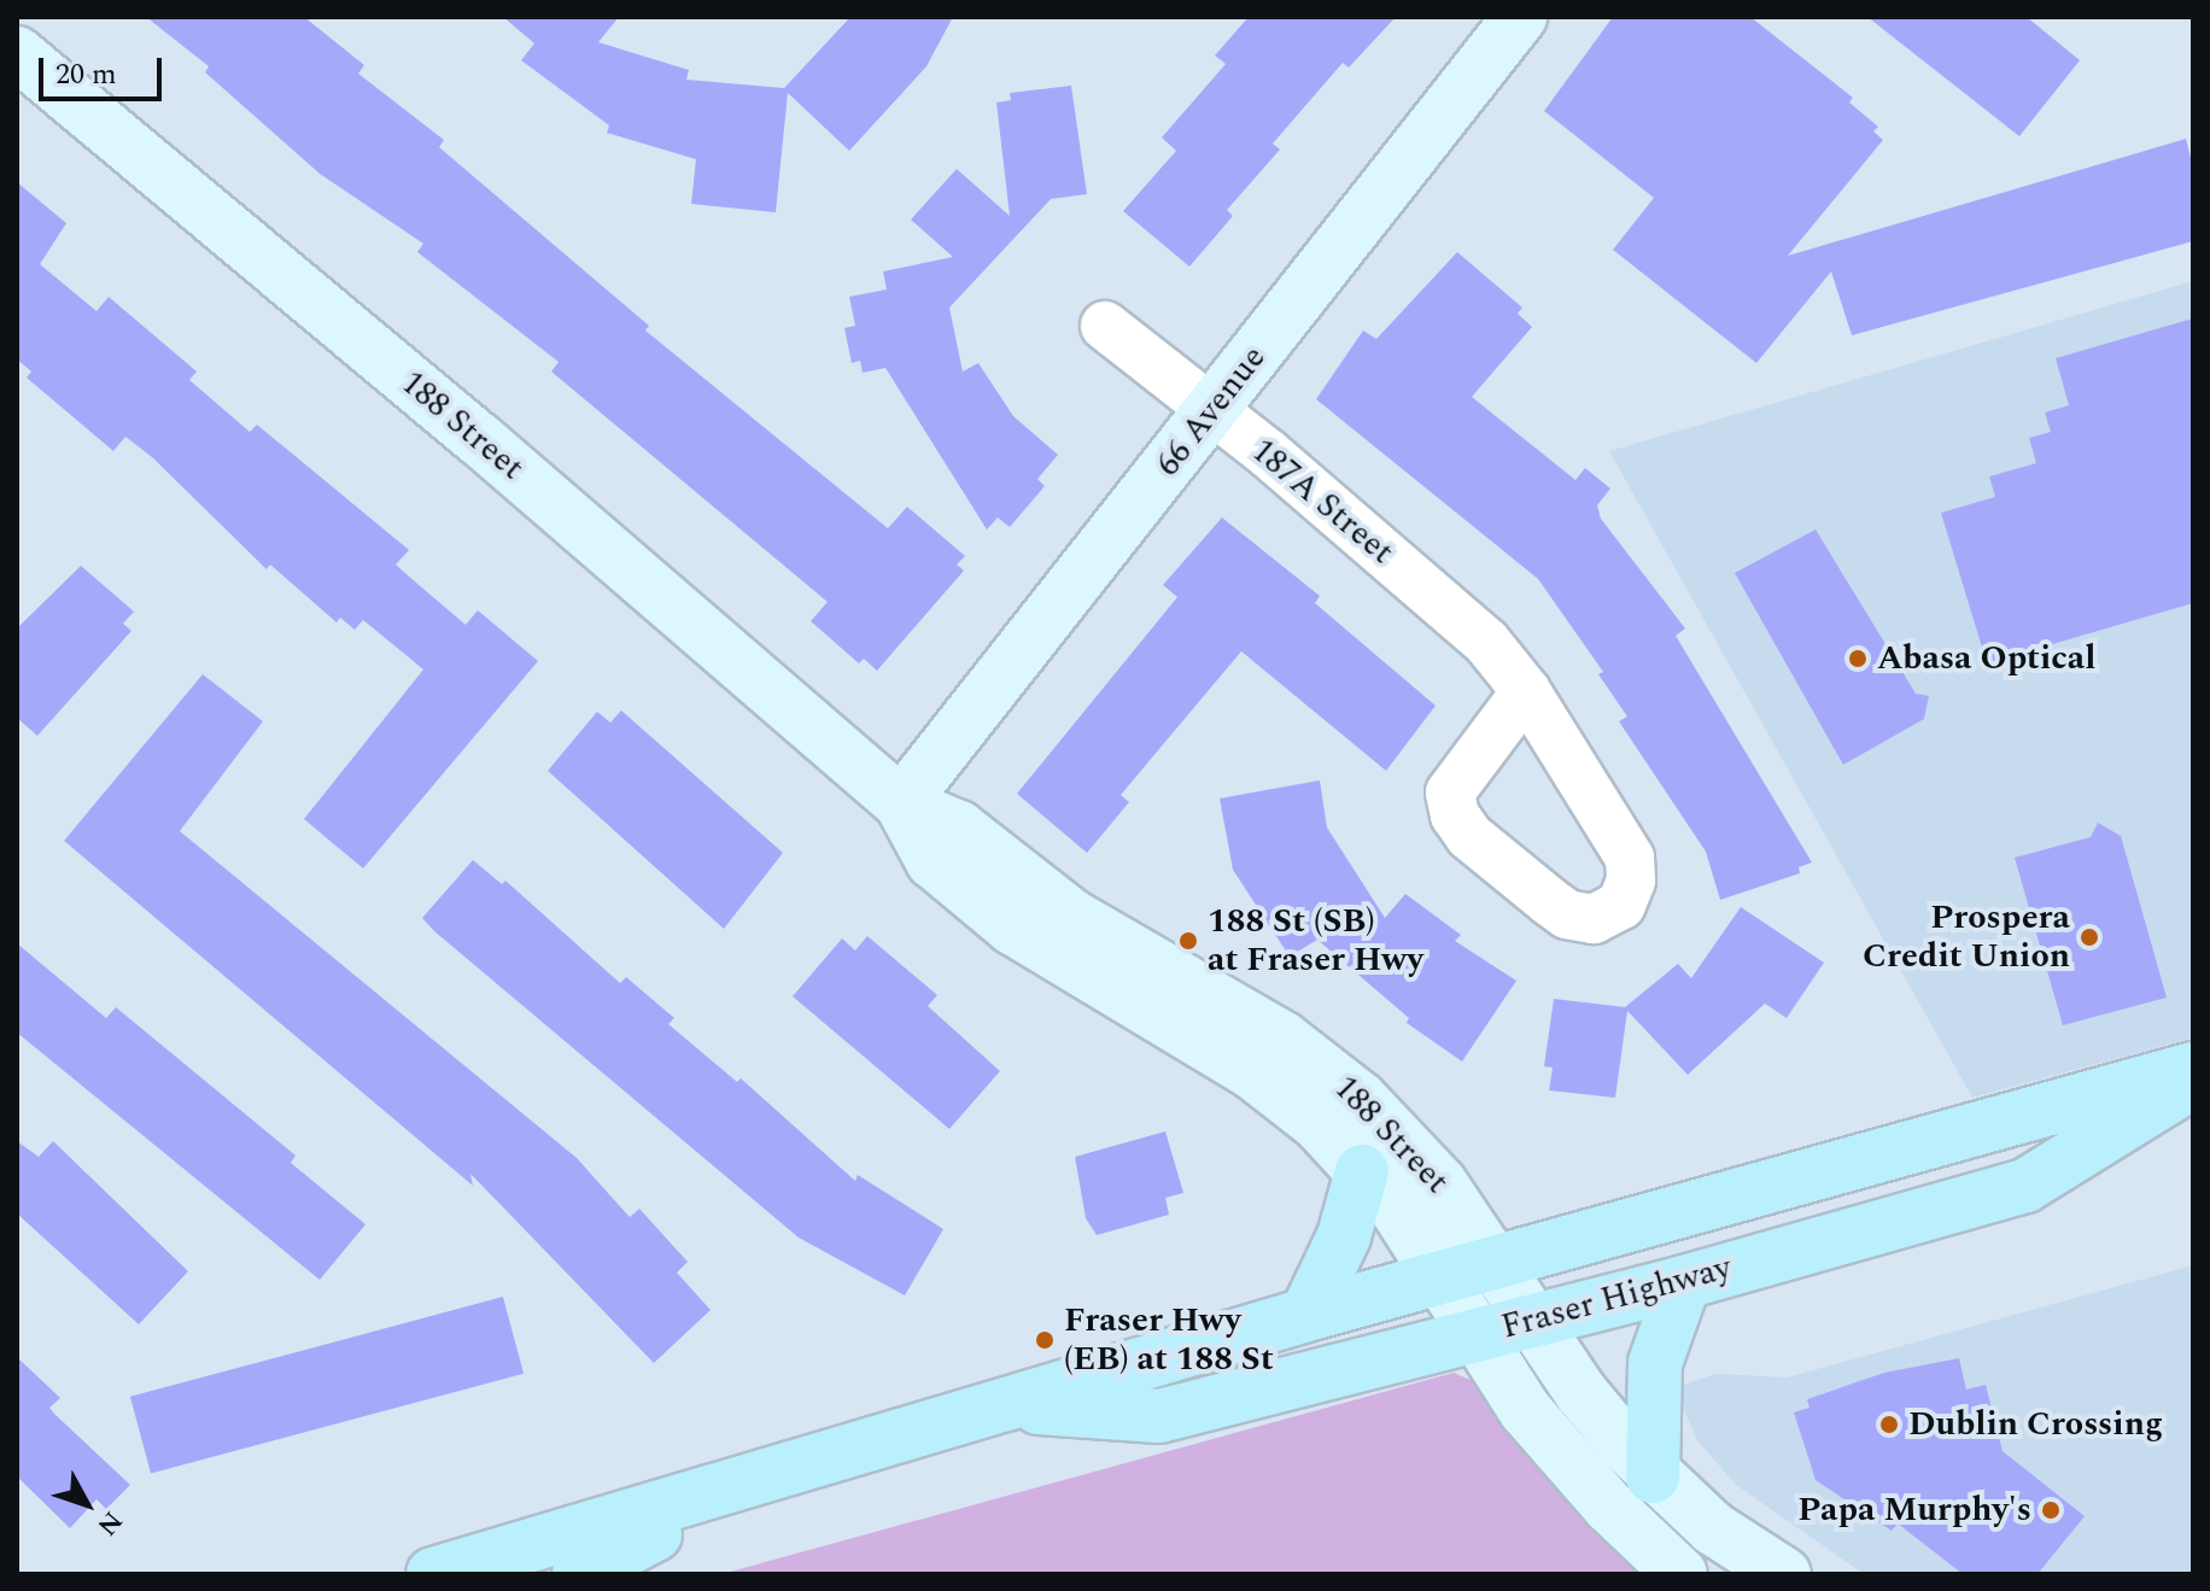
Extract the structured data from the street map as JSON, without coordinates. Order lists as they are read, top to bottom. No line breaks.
{"streets":{"main road":["Fraser Highway"],"street":["66 Avenue","188 Street","187A Street"]},"crossings":[["66 Avenue","188 Street"],["66 Avenue","187A Street"],["188 Street","Fraser Highway"]],"places":["Abasa Optical","Prospera Credit Union","188 St (SB) at Fraser Hwy","Fraser Hwy (EB) at 188 St","Dublin Crossing","Papa Murphy's"],"scale_bar":"20 m","north":"bottom right"}
